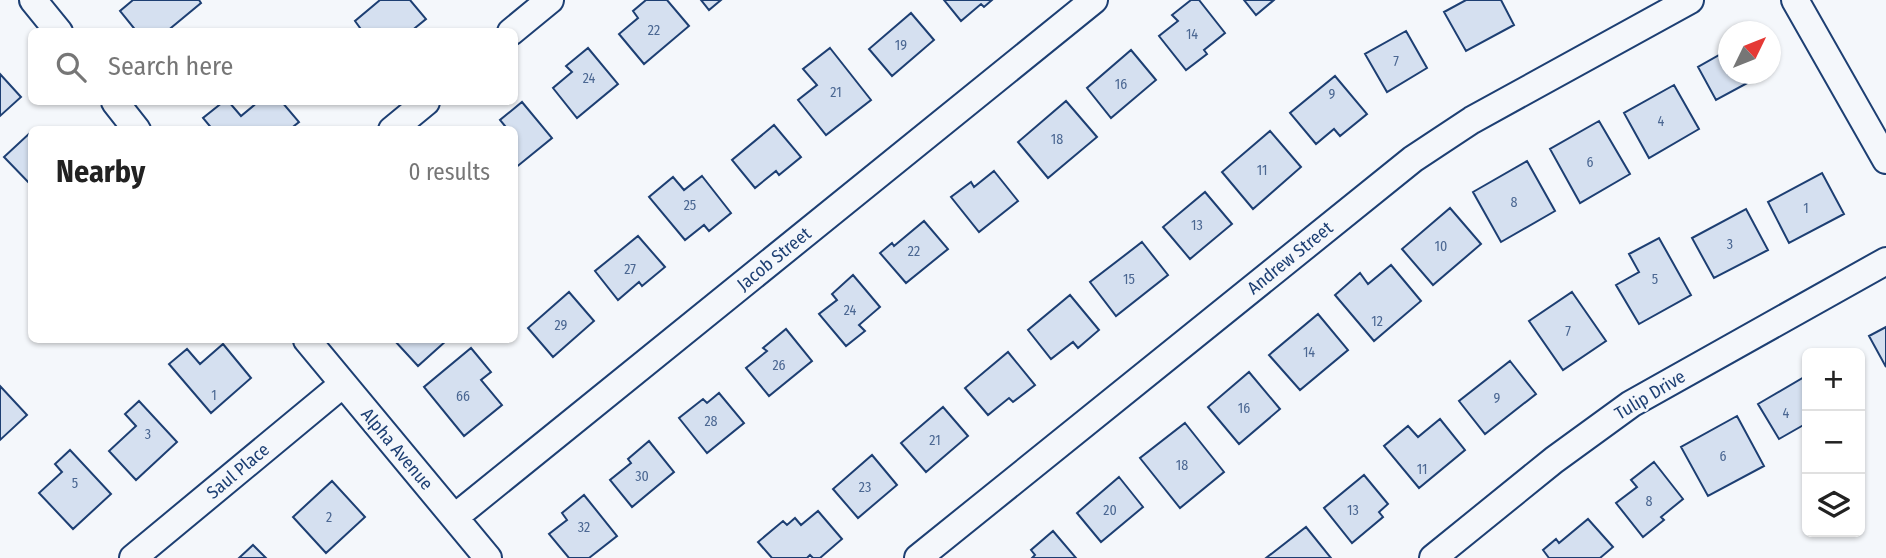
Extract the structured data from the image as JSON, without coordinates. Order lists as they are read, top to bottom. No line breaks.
{"streets":{"street":["Andrew Street","Jacob Street","Tulip Drive","Alpha Avenue","Saul Place"]},"crossings":[["Jacob Street","Alpha Avenue"],["Alpha Avenue","Saul Place"]],"house_numbers":["22","14","19","7","24","16","21","9","4","18","6","11","8","25","1","13","3","10","22","27","15","5","24","12","29","7","14","26","1","66","9","16","4","28","3","21","6","18","11","30","5","23","8","20","13","2","32"],"north":"top right","page":{"search":"Search here","heading":["Nearby","0 results"],"map_buttons":["+","−"]}}
